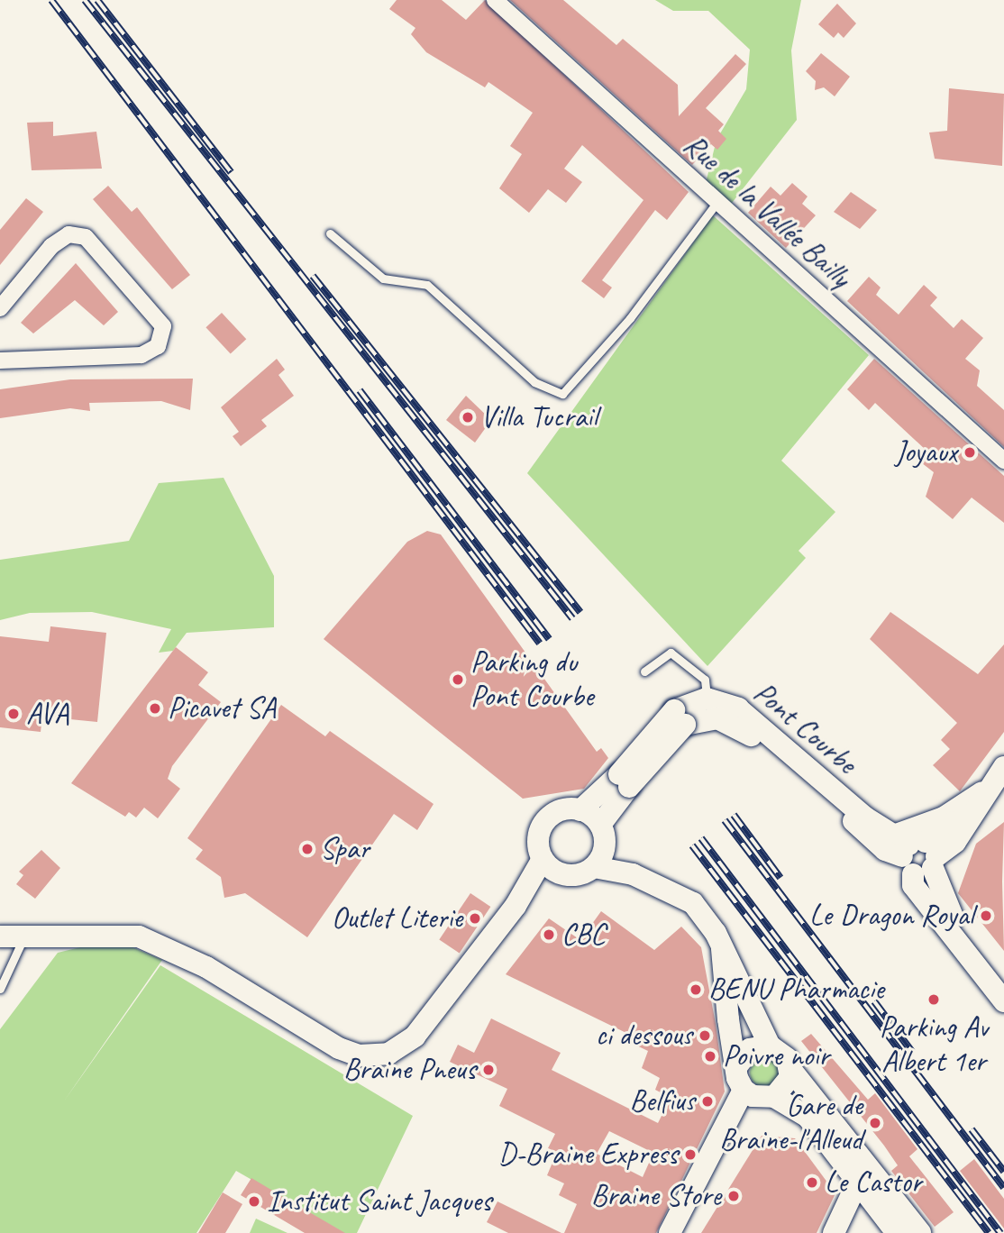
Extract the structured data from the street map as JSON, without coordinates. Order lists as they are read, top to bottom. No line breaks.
{"streets":{"main road":["Pont Courbe"],"street":["Rue de la Vallée Bailly"]},"places":["Villa Tucrail","Joyaux","Parking du Pont Courbe","Picavet SA","AVA","Spar","Le Dragon Royal","Outlet Literie","CBC","BENU Pharmacie","Parking Av Albert 1er","ci dessous","Poivre noir","Braine Pneus","Belfius","Gare de Braine-l'Alleud","D-Braine Express","Le Castor","Braine Store","Institut Saint Jacques"]}
